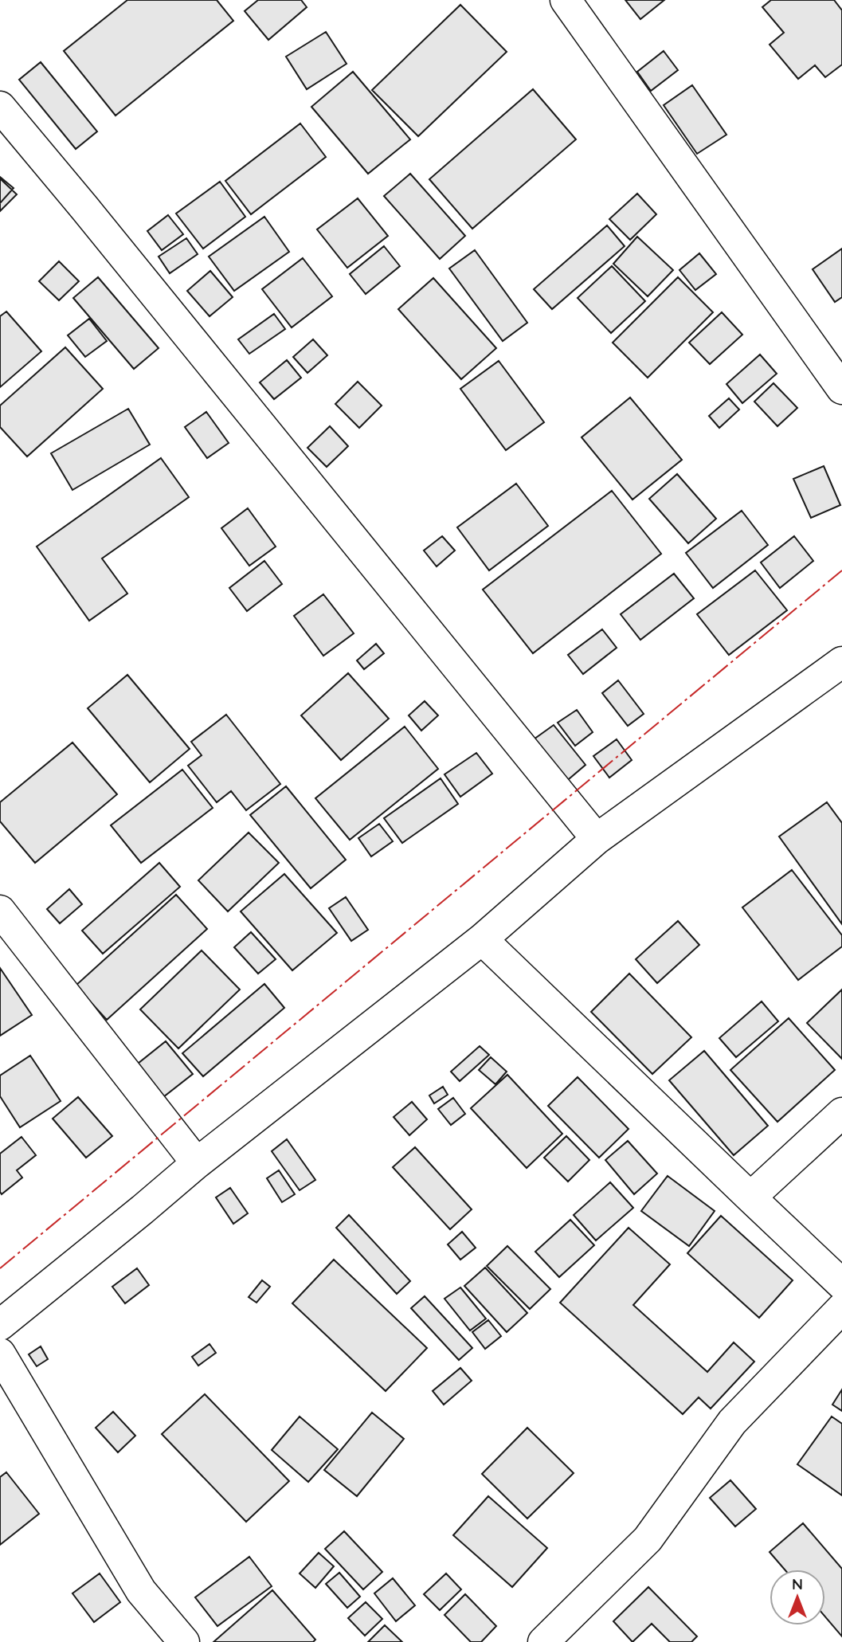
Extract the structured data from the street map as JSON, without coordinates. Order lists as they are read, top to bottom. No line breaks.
{"north":"top"}
